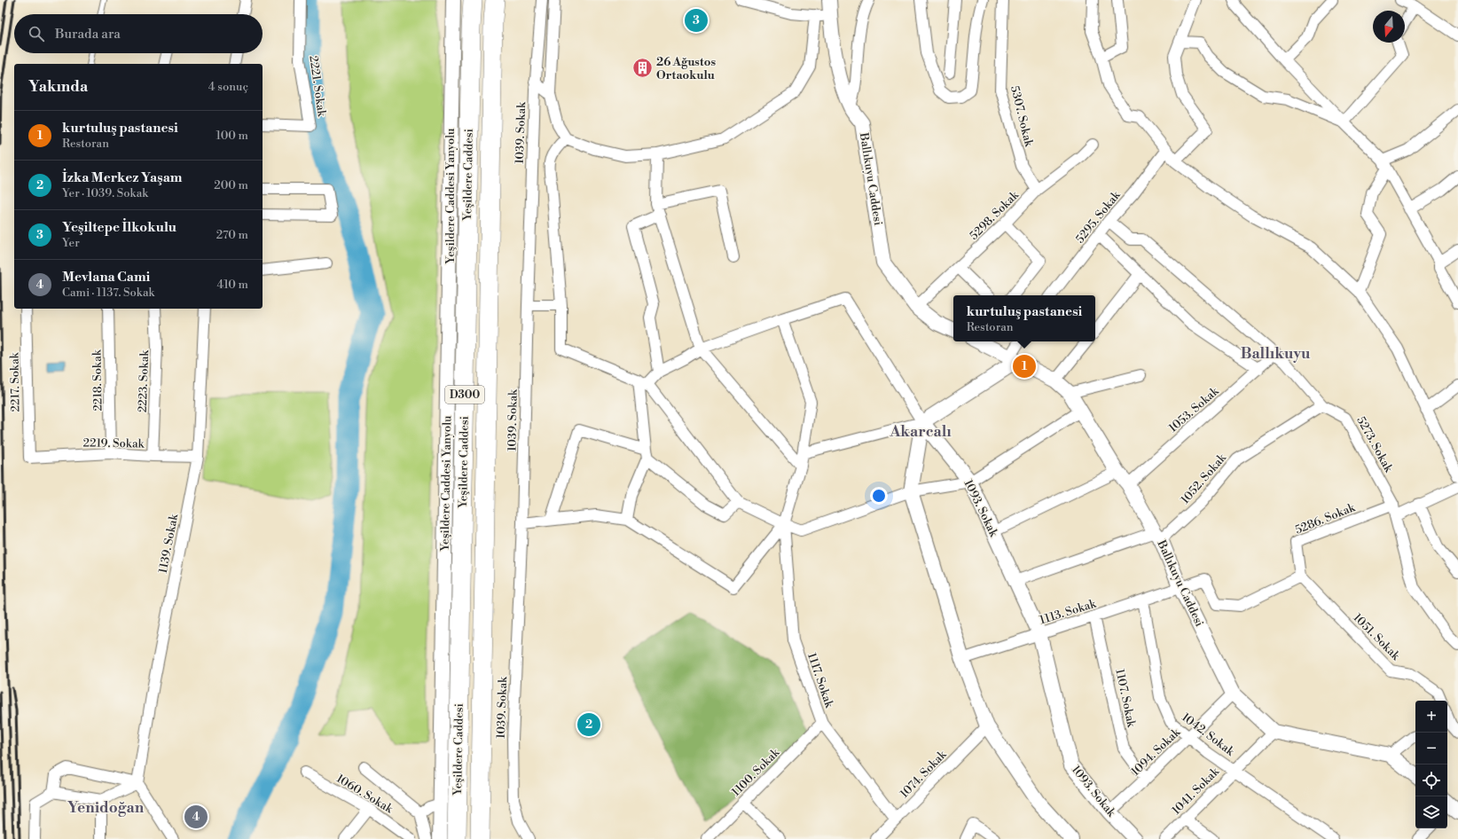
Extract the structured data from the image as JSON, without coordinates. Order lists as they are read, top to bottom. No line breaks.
{"streets":{"highway":["Yeşildere Caddesi","D300"],"main road":["Ballıkuyu Caddesi","Yeşildere Caddesi Yanyolu","1093. Sokak"],"street":["2221. Sokak","5307. Sokak","1039. Sokak","5298. Sokak","5295. Sokak","2218. Sokak","2223. Sokak","2217. Sokak","1053. Sokak","2219. Sokak","5273. Sokak","1052. Sokak","5286. Sokak","1139. Sokak","1113. Sokak","1051. Sokak","1117. Sokak","1107. Sokak","1042. Sokak","1094. Sokak","1100. Sokak","1074. Sokak","1041. Sokak","1060. Sokak"]},"crossings":[["5307. Sokak","5298. Sokak"],["Ballıkuyu Caddesi","5298. Sokak"],["Ballıkuyu Caddesi","1053. Sokak"],["Ballıkuyu Caddesi","1052. Sokak"],["Ballıkuyu Caddesi","1113. Sokak"],["Ballıkuyu Caddesi","1094. Sokak"],["Ballıkuyu Caddesi","1041. Sokak"],["5295. Sokak","5273. Sokak"],["2218. Sokak","2219. Sokak"],["2223. Sokak","2219. Sokak"],["2217. Sokak","2219. Sokak"],["1053. Sokak","5273. Sokak"],["2219. Sokak","1139. Sokak"],["5273. Sokak","1052. Sokak"],["5273. Sokak","5286. Sokak"],["1093. Sokak","1113. Sokak"],["1093. Sokak","1094. Sokak"],["5286. Sokak","1113. Sokak"],["5286. Sokak","1051. Sokak"],["1113. Sokak","1051. Sokak"],["1113. Sokak","1107. Sokak"],["1113. Sokak","1042. Sokak"],["1117. Sokak","1100. Sokak"],["1117. Sokak","1074. Sokak"],["1107. Sokak","1094. Sokak"],["1042. Sokak","1094. Sokak"],["1042. Sokak","1041. Sokak"]],"districts":["Ballıkuyu","Akarcalı","Yenidoğan"],"places":{"building":["26 Ağustos Ortaokulu"]},"north":"bottom","page":{"pins":["3","1","2","4"],"search":"Burada ara","heading":["Yakında","4 sonuç"],"list":[{"mark":"1","name":"kurtuluş pastanesi","note":"Restoran","value":"100 m"},{"mark":"2","name":"İzka Merkez Yaşam","note":"Yer · 1039. Sokak","value":"200 m"},{"mark":"3","name":"Yeşiltepe İlkokulu","note":"Yer","value":"270 m"},{"mark":"4","name":"Mevlana Cami","note":"Cami · 1137. Sokak","value":"410 m"}],"popup":["kurtuluş pastanesi","Restoran"],"map_buttons":["+","−"]}}
